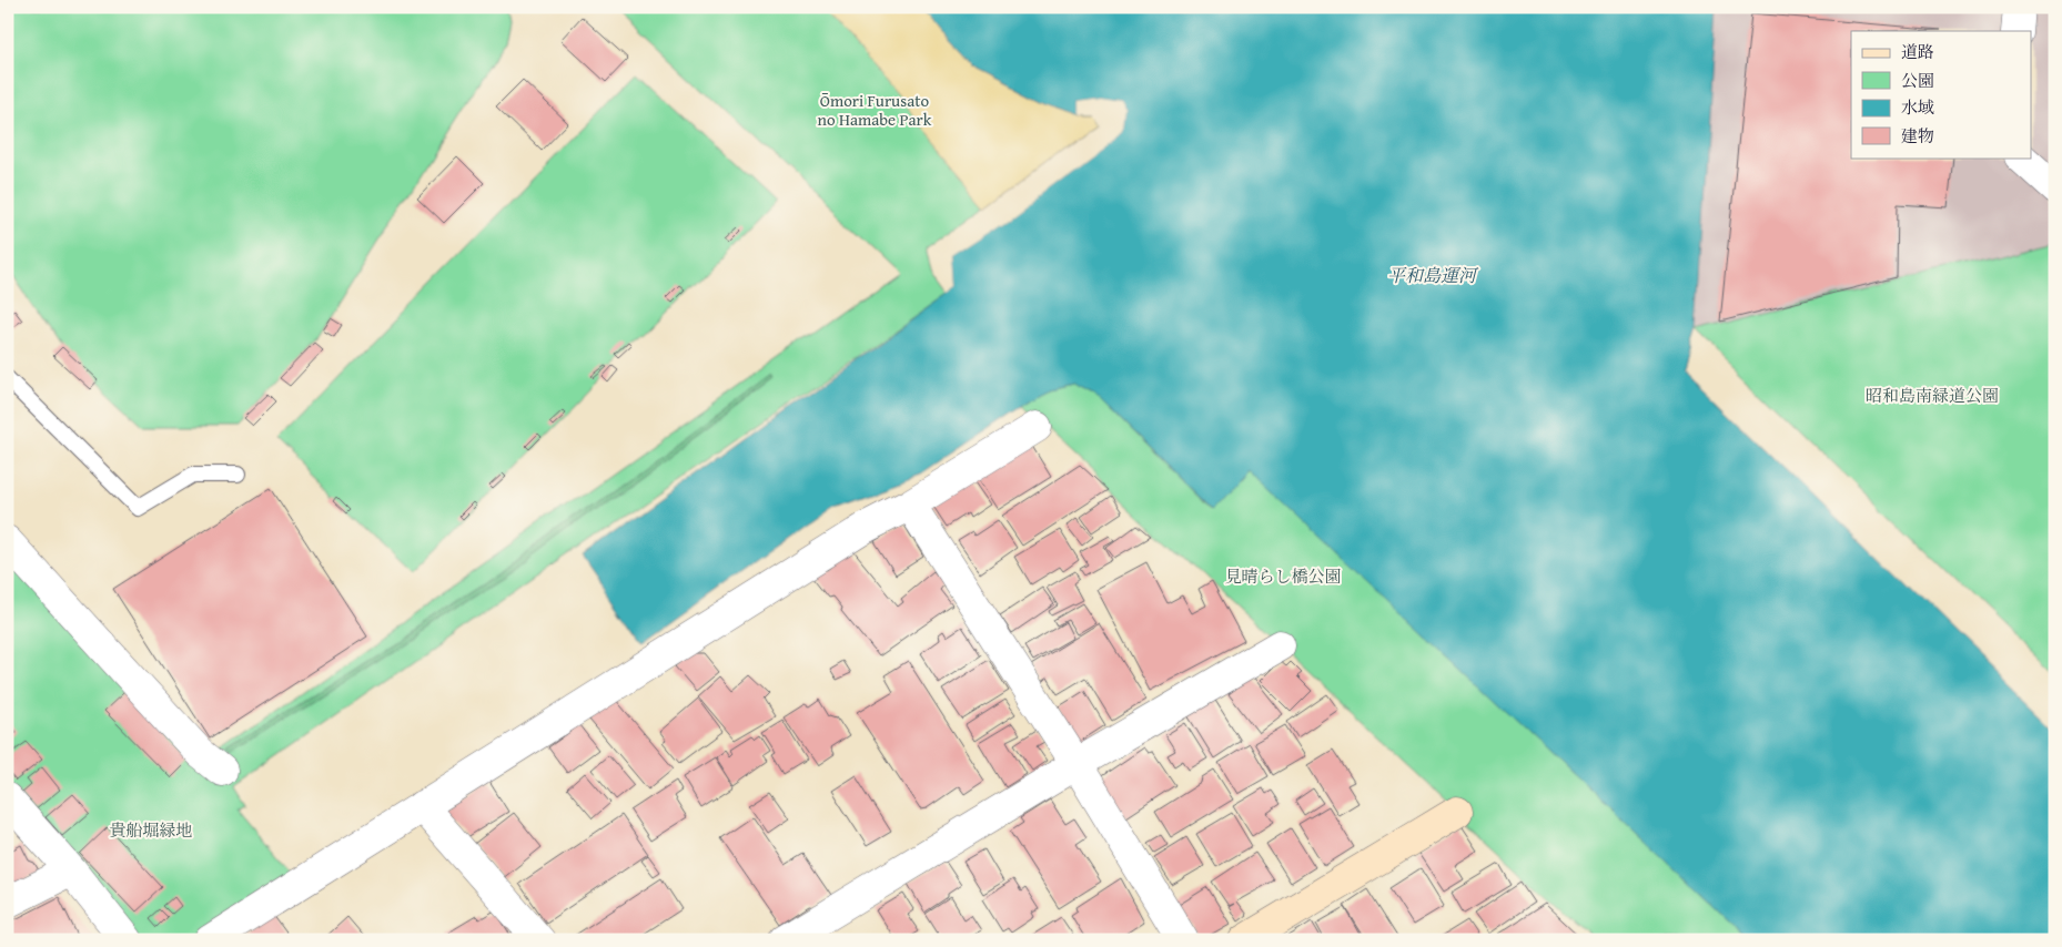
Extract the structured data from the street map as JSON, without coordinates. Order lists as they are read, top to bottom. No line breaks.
{"water":["平和島運河"],"parks":["Ōmori Furusato no Hamabe Park","昭和島南緑道公園","見晴らし橋公園","貴船堀緑地"],"legend":["道路","公園","水域","建物"]}
